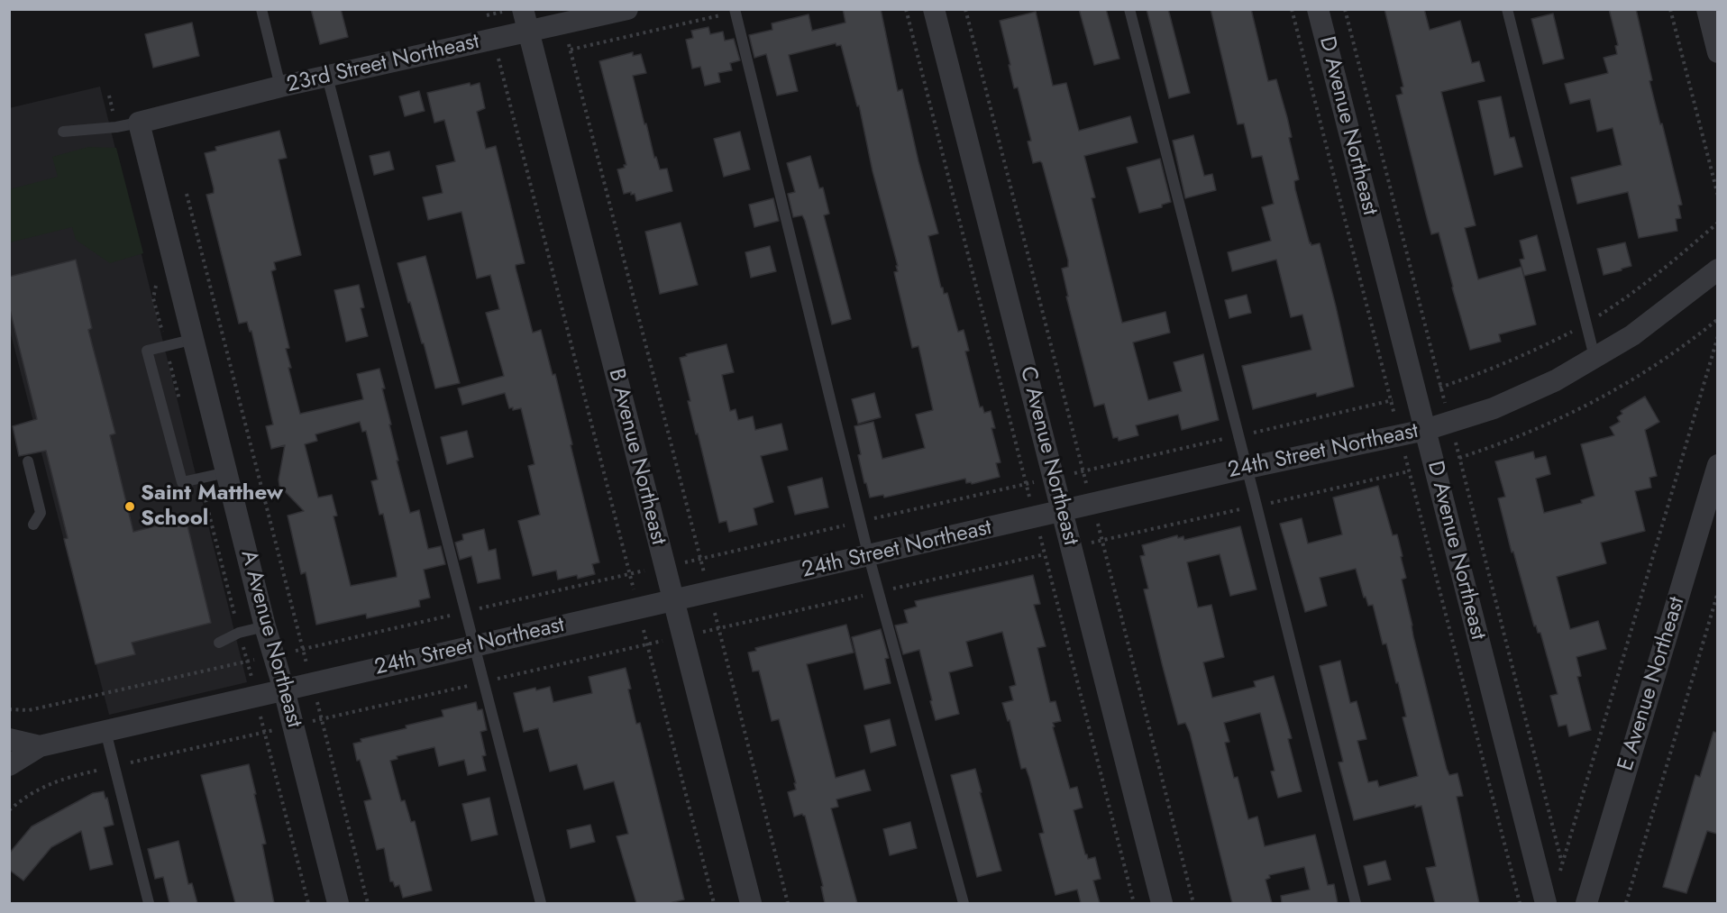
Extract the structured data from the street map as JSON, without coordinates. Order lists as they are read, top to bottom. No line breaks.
{"streets":{"street":["23rd Street Northeast","D Avenue Northeast","24th Street Northeast","C Avenue Northeast","B Avenue Northeast","A Avenue Northeast","E Avenue Northeast"]},"crossings":[["23rd Street Northeast","B Avenue Northeast"],["23rd Street Northeast","A Avenue Northeast"],["D Avenue Northeast","24th Street Northeast"],["24th Street Northeast","C Avenue Northeast"],["24th Street Northeast","B Avenue Northeast"],["24th Street Northeast","A Avenue Northeast"]],"places":["Saint Matthew School"]}
